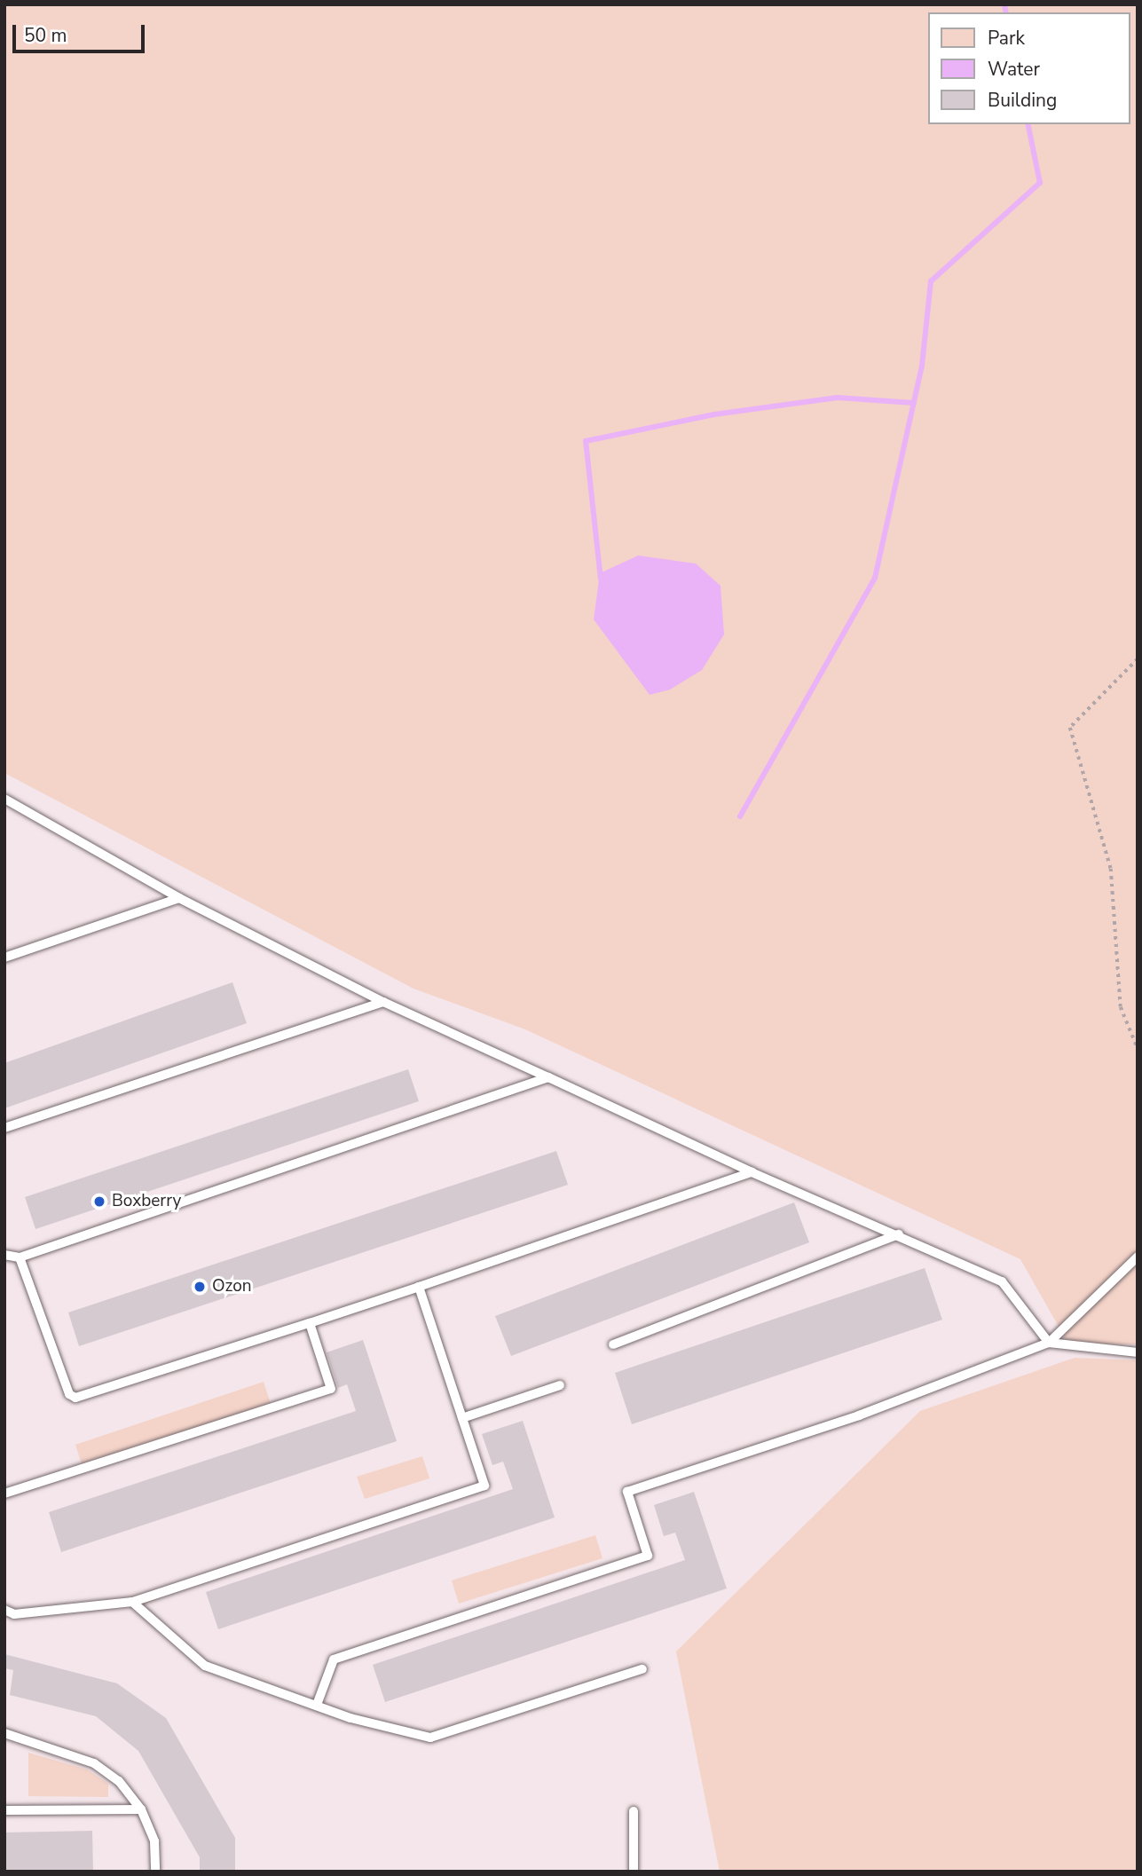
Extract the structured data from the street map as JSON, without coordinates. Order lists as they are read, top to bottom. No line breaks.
{"places":["Boxberry","Ozon"],"legend":["Park","Water","Building"],"scale_bar":"50 m"}
